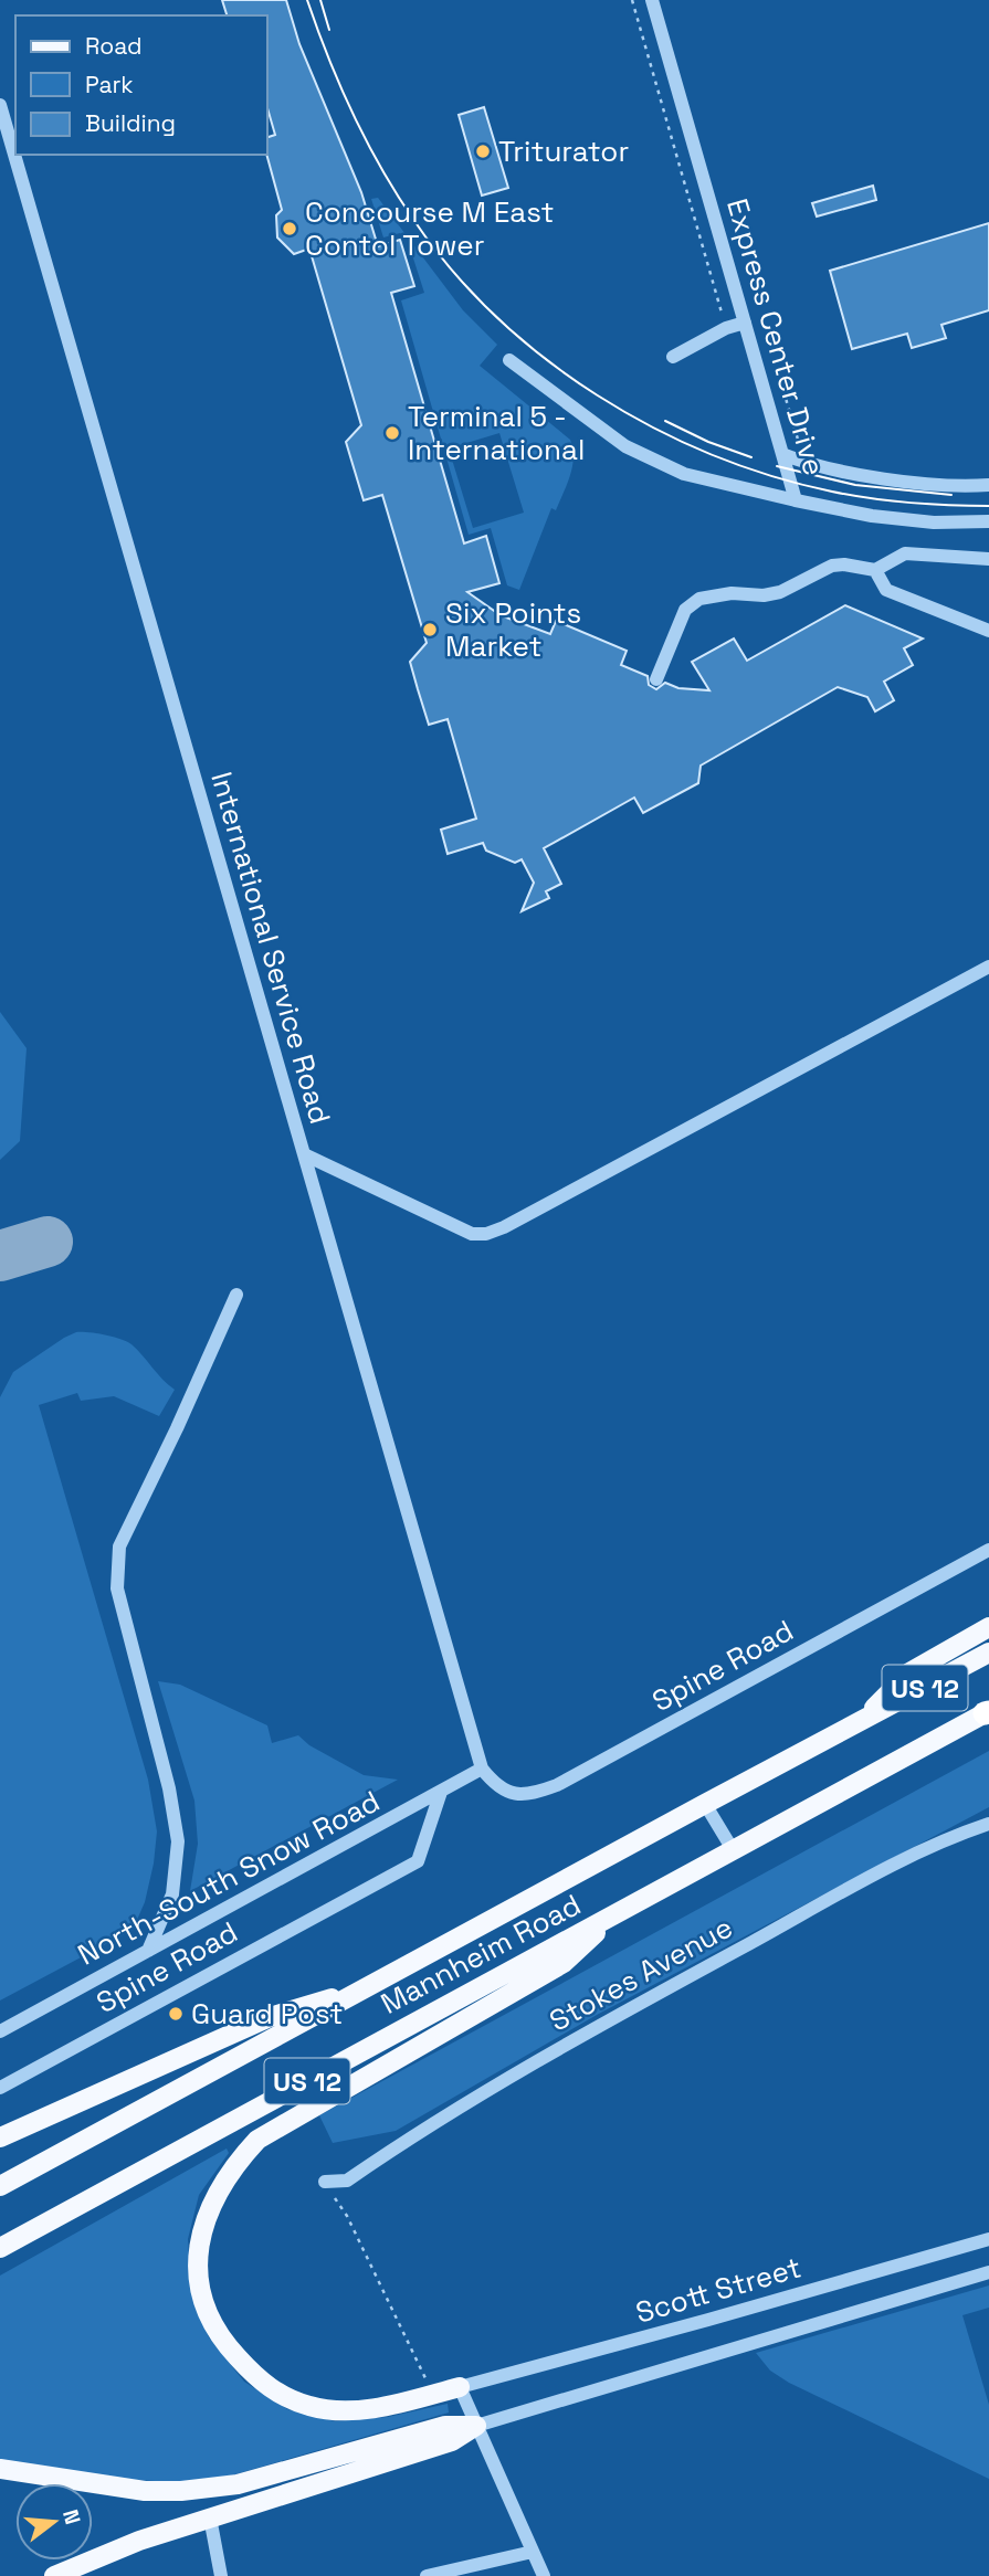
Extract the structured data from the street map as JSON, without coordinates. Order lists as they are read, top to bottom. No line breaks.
{"streets":{"main road":["US 12","Mannheim Road"],"street":["Express Center Drive","International Service Road","Spine Road","North-South Snow Road","Stokes Avenue","Scott Street"]},"crossings":[["Spine Road","North-South Snow Road"]],"places":["Triturator","Concourse M East Contol Tower","Terminal 5 - International","Six Points Market","Guard Post"],"legend":["Road","Park","Building"],"north":"right"}
